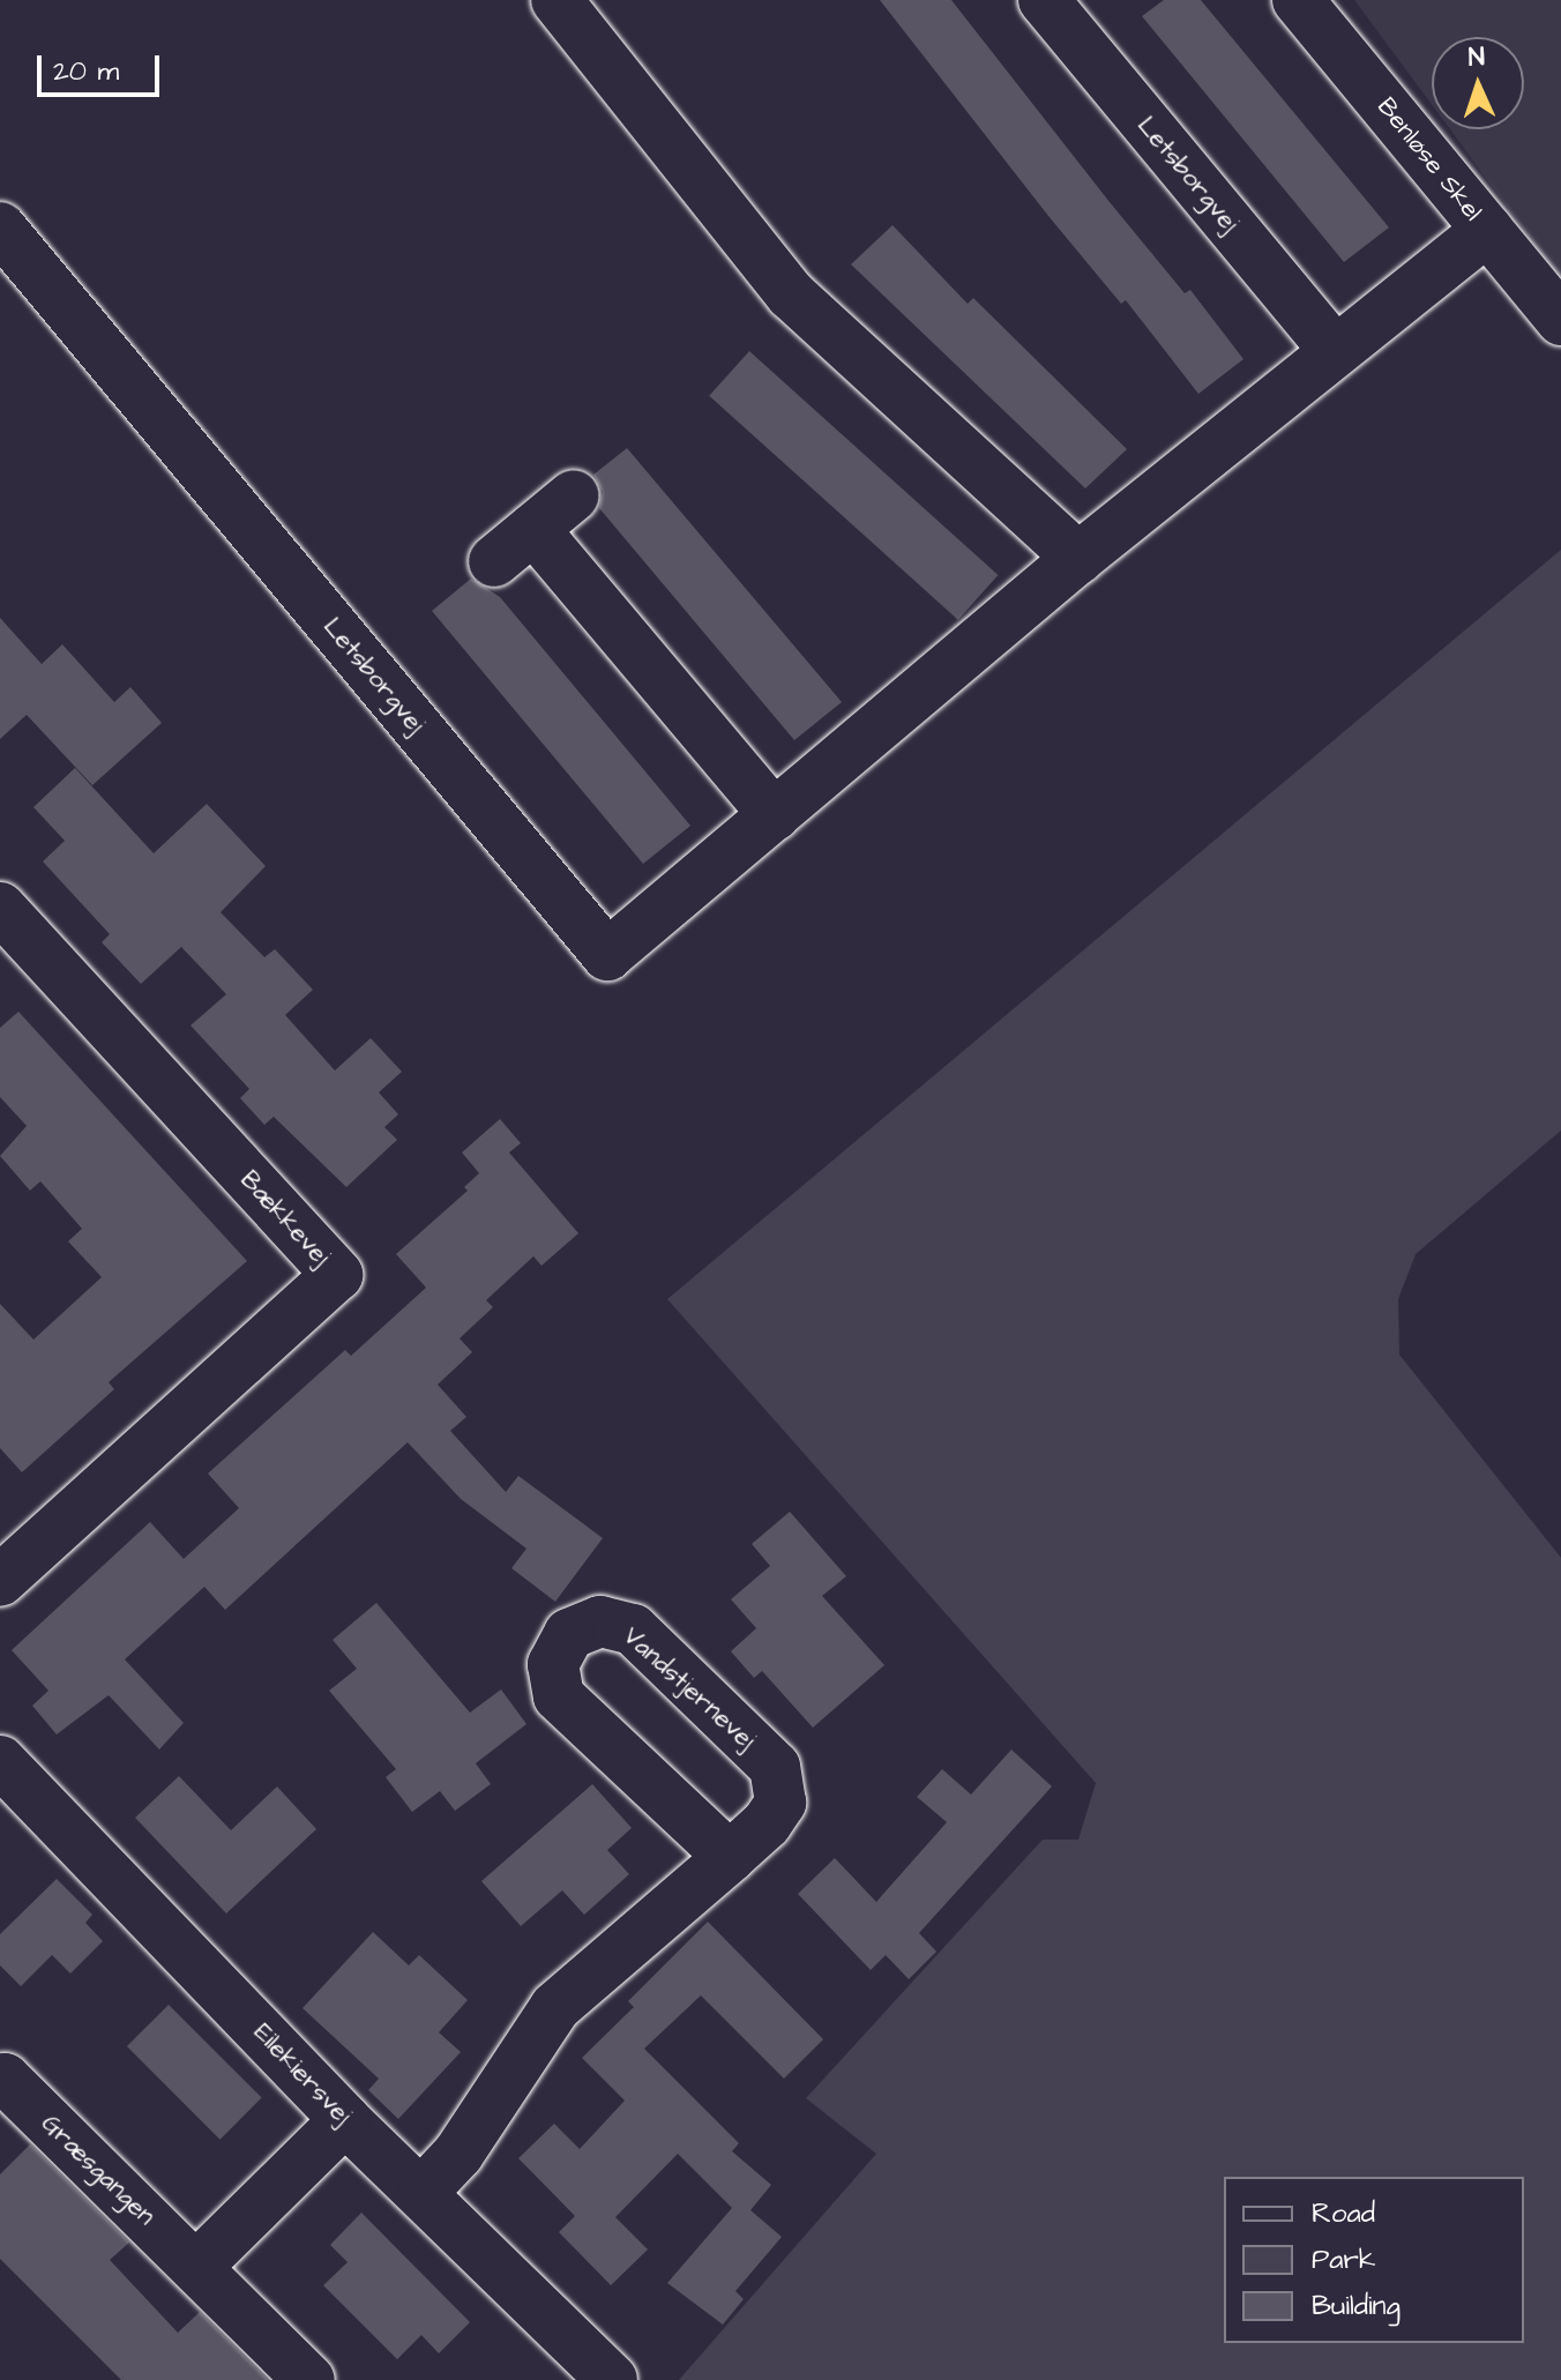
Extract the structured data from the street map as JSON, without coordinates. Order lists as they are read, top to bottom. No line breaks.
{"streets":{"street":["Benløse Skel","Letsborgvej","Bækkevej","Vandstjernevej","Eilekiersvej","Græsgangen"]},"crossings":[["Benløse Skel","Letsborgvej"],["Vandstjernevej","Eilekiersvej"]],"legend":["Road","Park","Building"],"scale_bar":"20 m","north":"top"}
